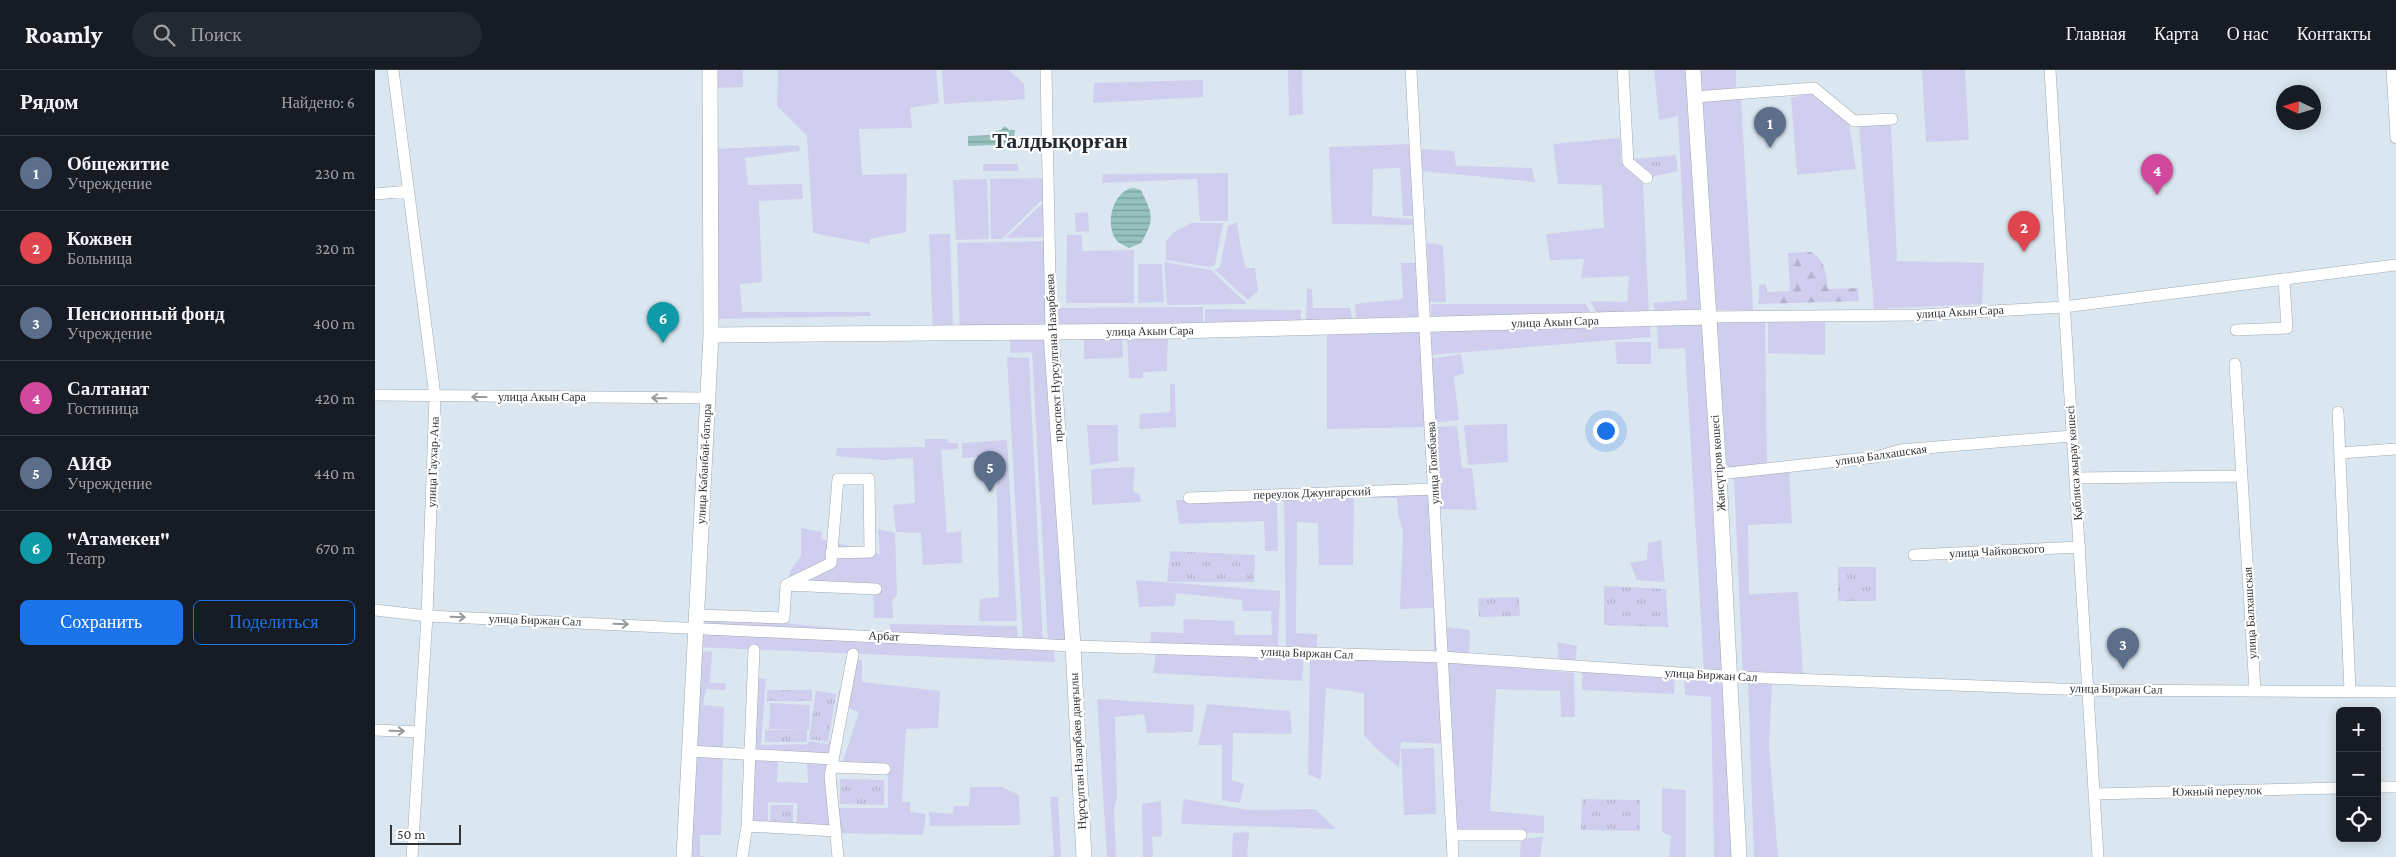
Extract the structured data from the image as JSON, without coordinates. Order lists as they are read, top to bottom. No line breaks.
{"streets":{"main road":["улица Акын Сара","проспект Нурсултана Назарбаева","Жансүгіров көшесі","улица Кабанбай-батыра","Нұрсұлтан Назарбаев даңғылы"],"street":["улица Балхашская","улица Гаухар-Ана","улица Толебаева","Қаблиса жырау көшесі","переулок Джунгарский","улица Чайковского","улица Биржан Сал","Арбат","Южный переулок"]},"crossings":[["улица Акын Сара","проспект Нурсултана Назарбаева"],["улица Акын Сара","улица Гаухар-Ана"],["улица Акын Сара","улица Толебаева"],["улица Акын Сара","Жансүгіров көшесі"],["улица Акын Сара","Қаблиса жырау көшесі"],["улица Акын Сара","улица Кабанбай-батыра"],["проспект Нурсултана Назарбаева","улица Биржан Сал"],["проспект Нурсултана Назарбаева","Арбат"],["проспект Нурсултана Назарбаева","Нұрсұлтан Назарбаев даңғылы"],["улица Балхашская","Жансүгіров көшесі"],["улица Балхашская","Қаблиса жырау көшесі"],["улица Балхашская","улица Биржан Сал"],["улица Гаухар-Ана","улица Биржан Сал"],["улица Толебаева","переулок Джунгарский"],["улица Толебаева","улица Биржан Сал"],["Жансүгіров көшесі","улица Биржан Сал"],["Қаблиса жырау көшесі","улица Чайковского"],["Қаблиса жырау көшесі","улица Биржан Сал"],["Қаблиса жырау көшесі","Южный переулок"],["улица Кабанбай-батыра","улица Биржан Сал"],["улица Кабанбай-батыра","Арбат"],["улица Биржан Сал","Арбат"],["улица Биржан Сал","Нұрсұлтан Назарбаев даңғылы"],["Арбат","Нұрсұлтан Назарбаев даңғылы"]],"districts":["Талдықорған"],"scale_bar":"50 m","north":"left","page":{"header":"Roamly","search":"Поиск","nav":["Главная","Карта","О нас","Контакты"],"heading":["Рядом","Найдено: 6"],"pins":["1","4","2","6","5","3"],"list":[{"mark":"1","name":"Общежитие","note":"Учреждение","value":"230 m"},{"mark":"2","name":"Кожвен","note":"Больница","value":"320 m"},{"mark":"3","name":"Пенсионный фонд","note":"Учреждение","value":"400 m"},{"mark":"4","name":"Салтанат","note":"Гостиница","value":"420 m"},{"mark":"5","name":"АИФ","note":"Учреждение","value":"440 m"},{"mark":"6","name":"\"Атамекен\"","note":"Театр","value":"670 m"}],"buttons":["Сохранить","Поделиться"],"map_buttons":["+","−"],"scale":"50 m"}}
